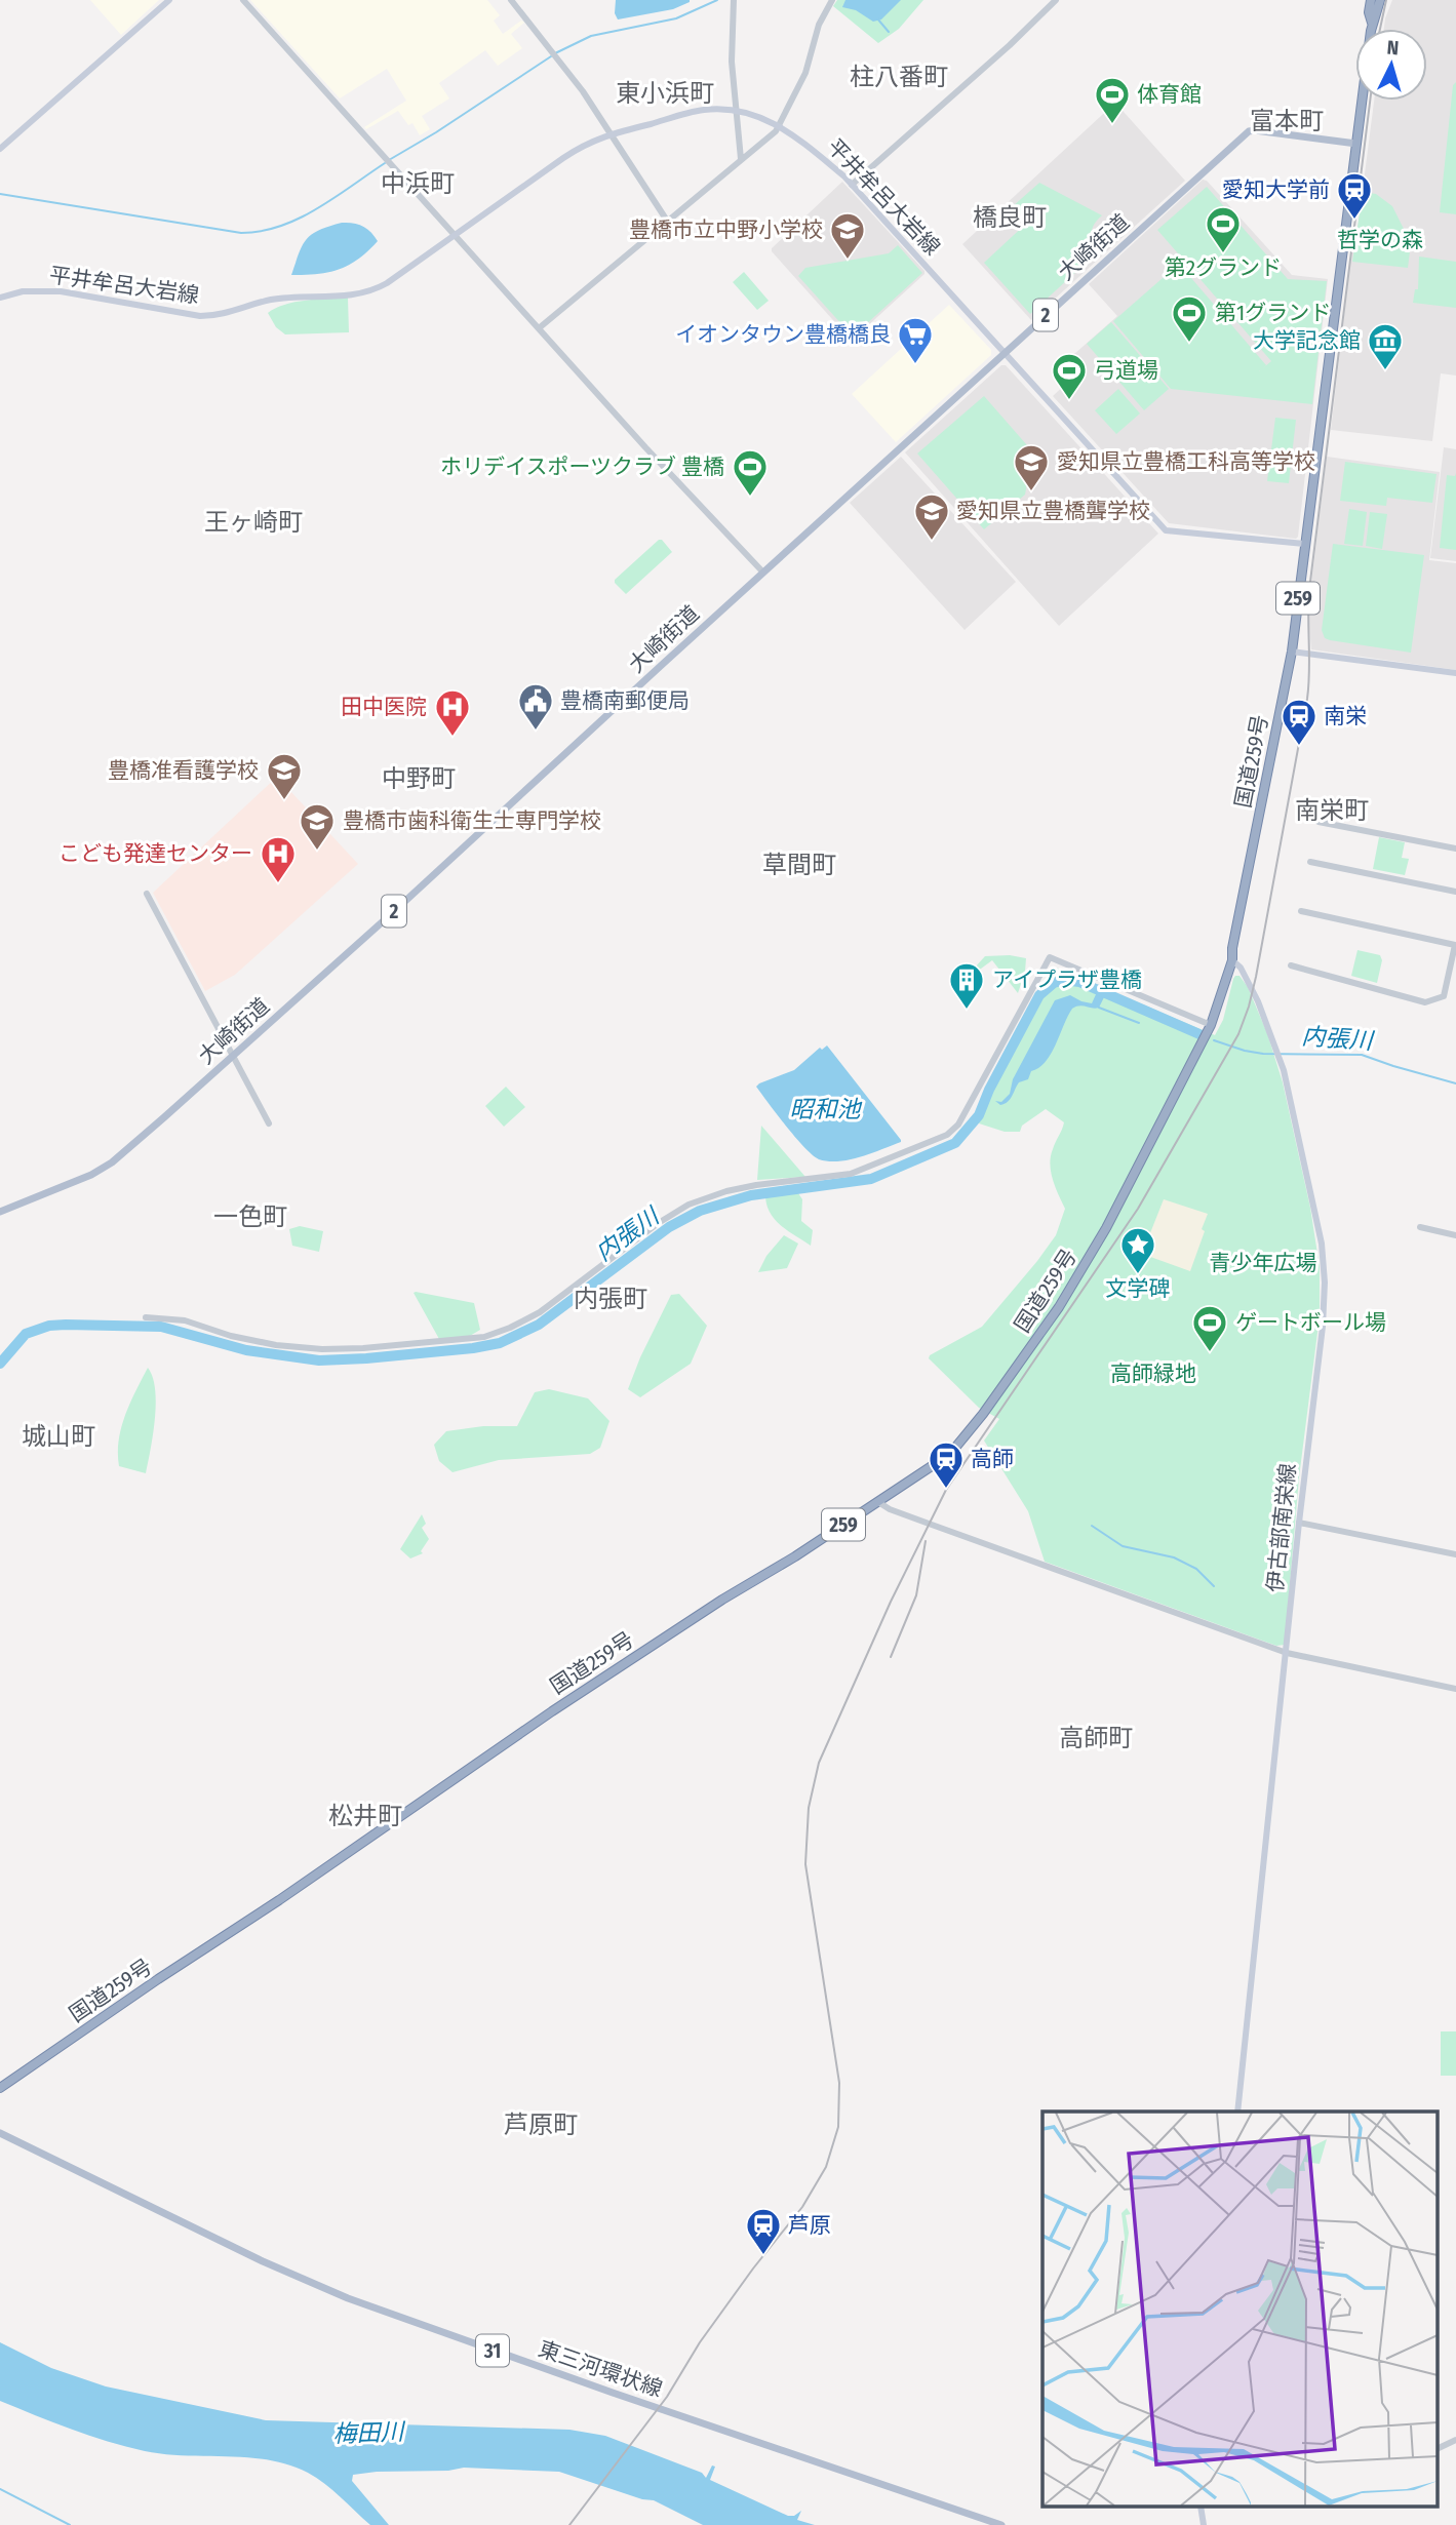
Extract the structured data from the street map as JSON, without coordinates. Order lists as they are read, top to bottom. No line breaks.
{"streets":{"highway":["259","国道259号"],"main road":["平井牟呂大岩線","大崎街道","2","伊古部南栄線","31","東三河環状線"]},"crossings":[["平井牟呂大岩線","大崎街道"],["平井牟呂大岩線","国道259号"],["大崎街道","国道259号"],["国道259号","伊古部南栄線"]],"districts":["柱八番町","東小浜町","富本町","中浜町","橋良町","王ヶ崎町","中野町","南栄町","草間町","一色町","内張町","城山町","高師町","松井町","芦原町"],"water":["内張川","昭和池","梅田川"],"parks":["哲学の森","青少年広場","高師緑地"],"places":{"sports":["体育館","第2グランド","第1グランド","弓道場","ホリデイスポーツクラブ 豊橋","ゲートボール場"],"station":["愛知大学前","南栄","高師","芦原"],"school or university":["豊橋市立中野小学校","愛知県立豊橋工科高等学校","愛知県立豊橋聾学校","豊橋准看護学校","豊橋市歯科衛生士専門学校"],"supermarket":["イオンタウン豊橋橋良"],"museum":["大学記念館"],"public building":["豊橋南郵便局"],"hospital":["田中医院","こども発達センター"],"building":["アイプラザ豊橋"],"place":["文学碑"]},"north":"top"}
